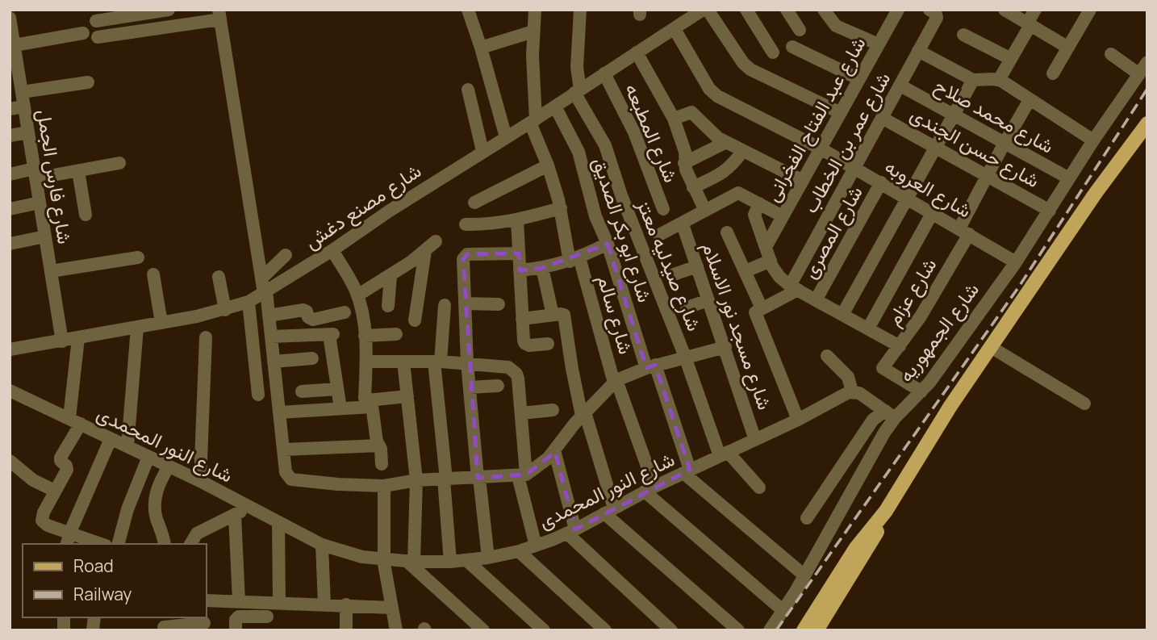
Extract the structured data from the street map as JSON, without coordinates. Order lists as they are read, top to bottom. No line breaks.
{"streets":{"street":["شارع محمد صلاح","شارع عبد الفتاح الفخرانى","شارع المطبعه","شارع عمر بن الخطاب","شارع حسن الجندى","شارع فارس الجمل","شارع العروبه","شارع مصنع دغش","شارع ابو بكر الصديق","شارع المصرى","شارع صيدليه معتز","شارع عزام","شارع سالم","شارع مسجد نور الاسلام","شارع الجمهوريه","شارع النور المحمدى"]},"crossings":[["شارع محمد صلاح","شارع عمر بن الخطاب"],["شارع محمد صلاح","شارع عزام"],["شارع محمد صلاح","شارع الجمهوريه"],["شارع عبد الفتاح الفخرانى","شارع العروبه"],["شارع المطبعه","شارع مصنع دغش"],["شارع عمر بن الخطاب","شارع حسن الجندى"],["شارع عمر بن الخطاب","شارع العروبه"],["شارع حسن الجندى","شارع عزام"],["شارع حسن الجندى","شارع الجمهوريه"],["شارع فارس الجمل","شارع مصنع دغش"],["شارع العروبه","شارع مصنع دغش"],["شارع العروبه","شارع المصرى"],["شارع العروبه","شارع عزام"],["شارع العروبه","شارع الجمهوريه"],["شارع مصنع دغش","شارع ابو بكر الصديق"],["شارع مصنع دغش","شارع صيدليه معتز"],["شارع مصنع دغش","شارع سالم"],["شارع ابو بكر الصديق","شارع النور المحمدى"],["شارع صيدليه معتز","شارع النور المحمدى"],["شارع عزام","شارع الجمهوريه"],["شارع سالم","شارع النور المحمدى"],["شارع مسجد نور الاسلام","شارع النور المحمدى"]],"legend":["Road","Railway"]}
